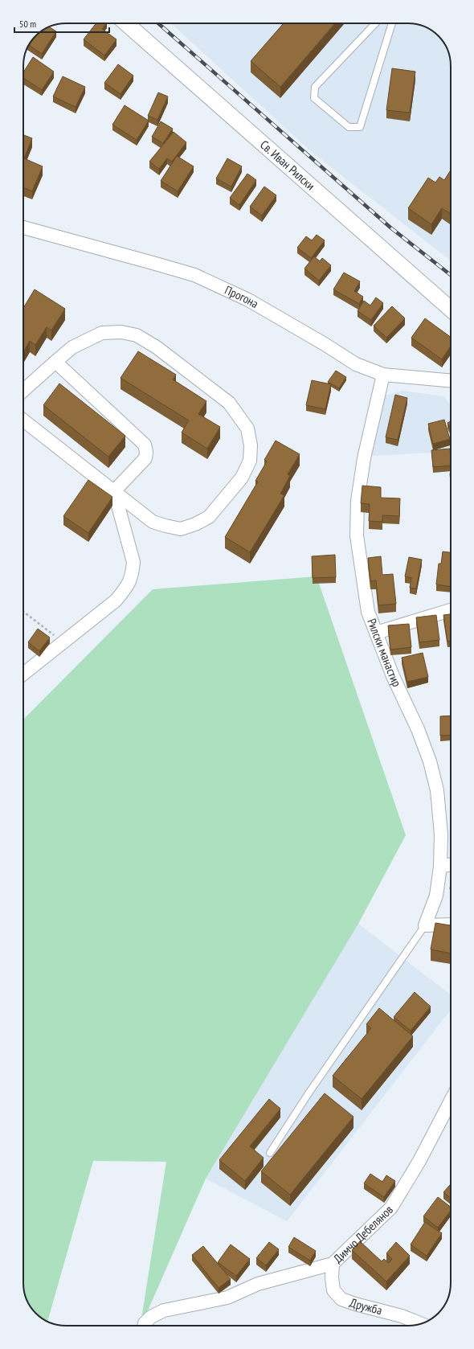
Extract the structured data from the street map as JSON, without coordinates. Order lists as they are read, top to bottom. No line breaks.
{"streets":{"street":["Св. Иван Рилски","Прогона","Рилски манастир","Димчо Дебелянов","Дружба"]},"crossings":[["Прогона","Рилски манастир"],["Димчо Дебелянов","Дружба"]],"scale_bar":"50 m"}
